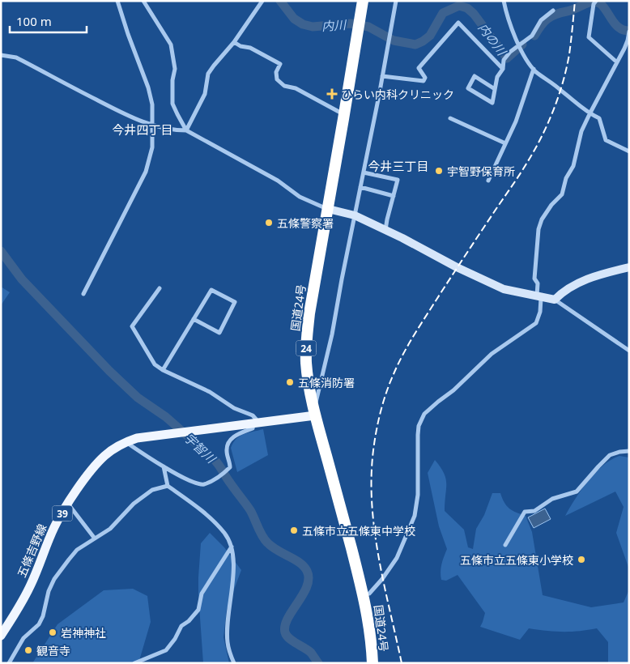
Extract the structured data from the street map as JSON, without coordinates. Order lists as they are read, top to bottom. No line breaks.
{"streets":{"highway":["国道24号","24"],"main road":["39","五條吉野線"]},"crossings":[["国道24号","五條吉野線"]],"districts":["今井四丁目","今井三丁目"],"water":["内川","内の川","宇智川"],"places":{"health":["ひらい内科クリニック"],"other":["宇智野保育所","五條警察署","五條消防署","五條市立五條東中学校","五條市立五條東小学校","岩神神社","観音寺"]},"scale_bar":"100 m"}
